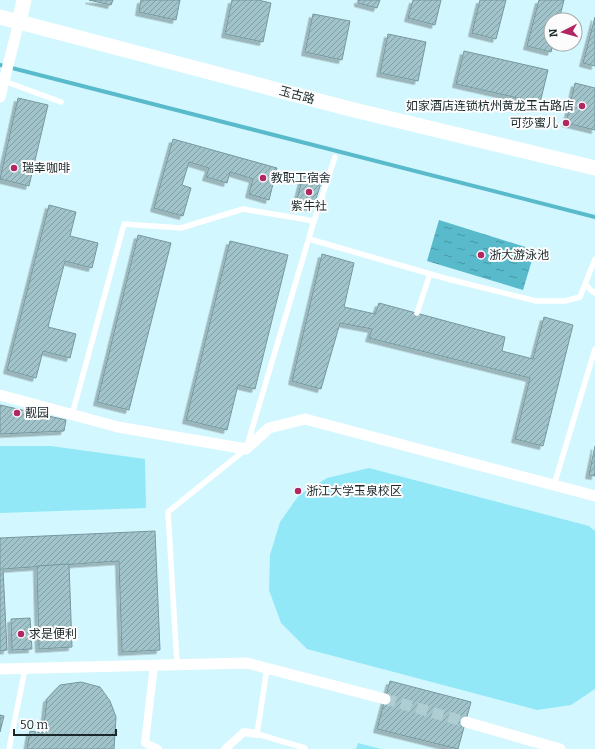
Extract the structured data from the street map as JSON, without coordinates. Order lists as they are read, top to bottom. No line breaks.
{"streets":{"main road":["玉古路"]},"places":["如家酒店连锁杭州黄龙玉古路店","可莎蜜儿","瑞幸咖啡","教职工宿舍","紫牛社","浙大游泳池","靓园","浙江大学玉泉校区","求是便利"],"scale_bar":"50 m","north":"left"}
